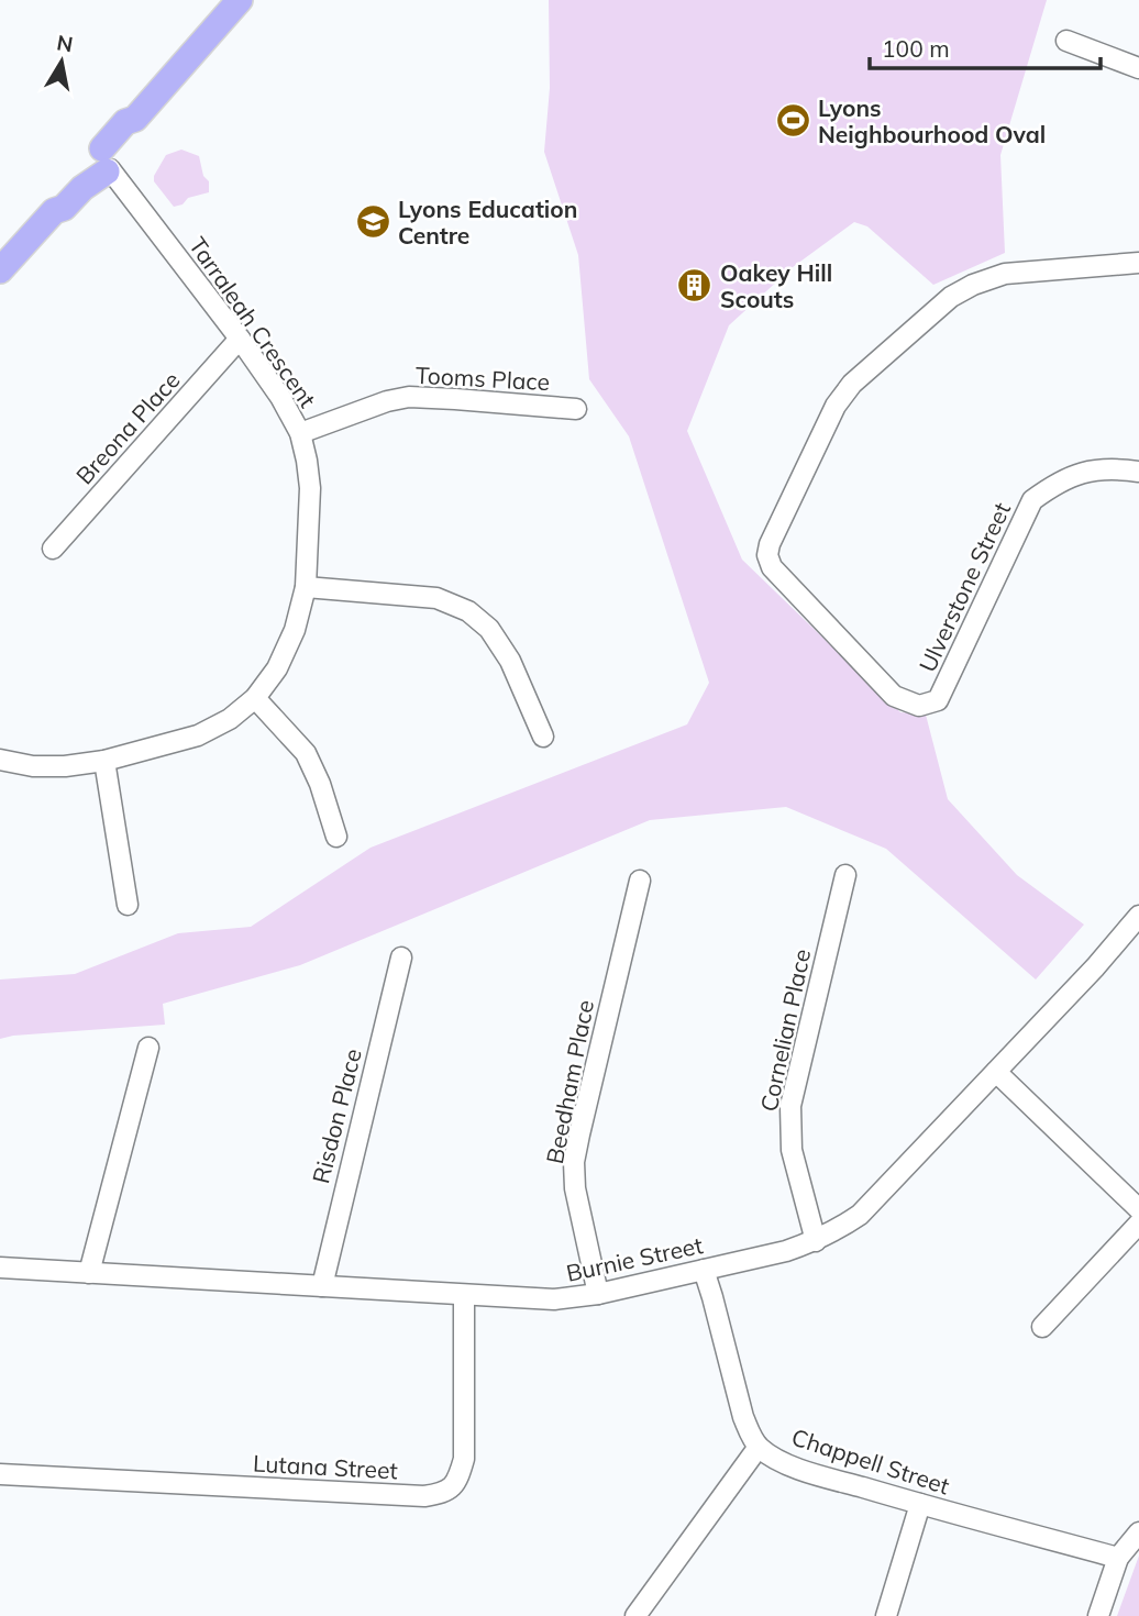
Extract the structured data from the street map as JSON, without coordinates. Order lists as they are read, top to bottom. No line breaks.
{"streets":{"street":["Tarraleah Crescent","Tooms Place","Breona Place","Ulverstone Street","Cornelian Place","Beedham Place","Risdon Place","Burnie Street","Chappell Street","Lutana Street"]},"crossings":[["Tarraleah Crescent","Tooms Place"],["Tarraleah Crescent","Breona Place"],["Cornelian Place","Burnie Street"],["Beedham Place","Burnie Street"],["Risdon Place","Burnie Street"],["Burnie Street","Chappell Street"],["Burnie Street","Lutana Street"]],"places":{"sports":["Lyons Neighbourhood Oval"],"school or university":["Lyons Education Centre"],"building":["Oakey Hill Scouts"]},"scale_bar":"100 m","north":"top"}
